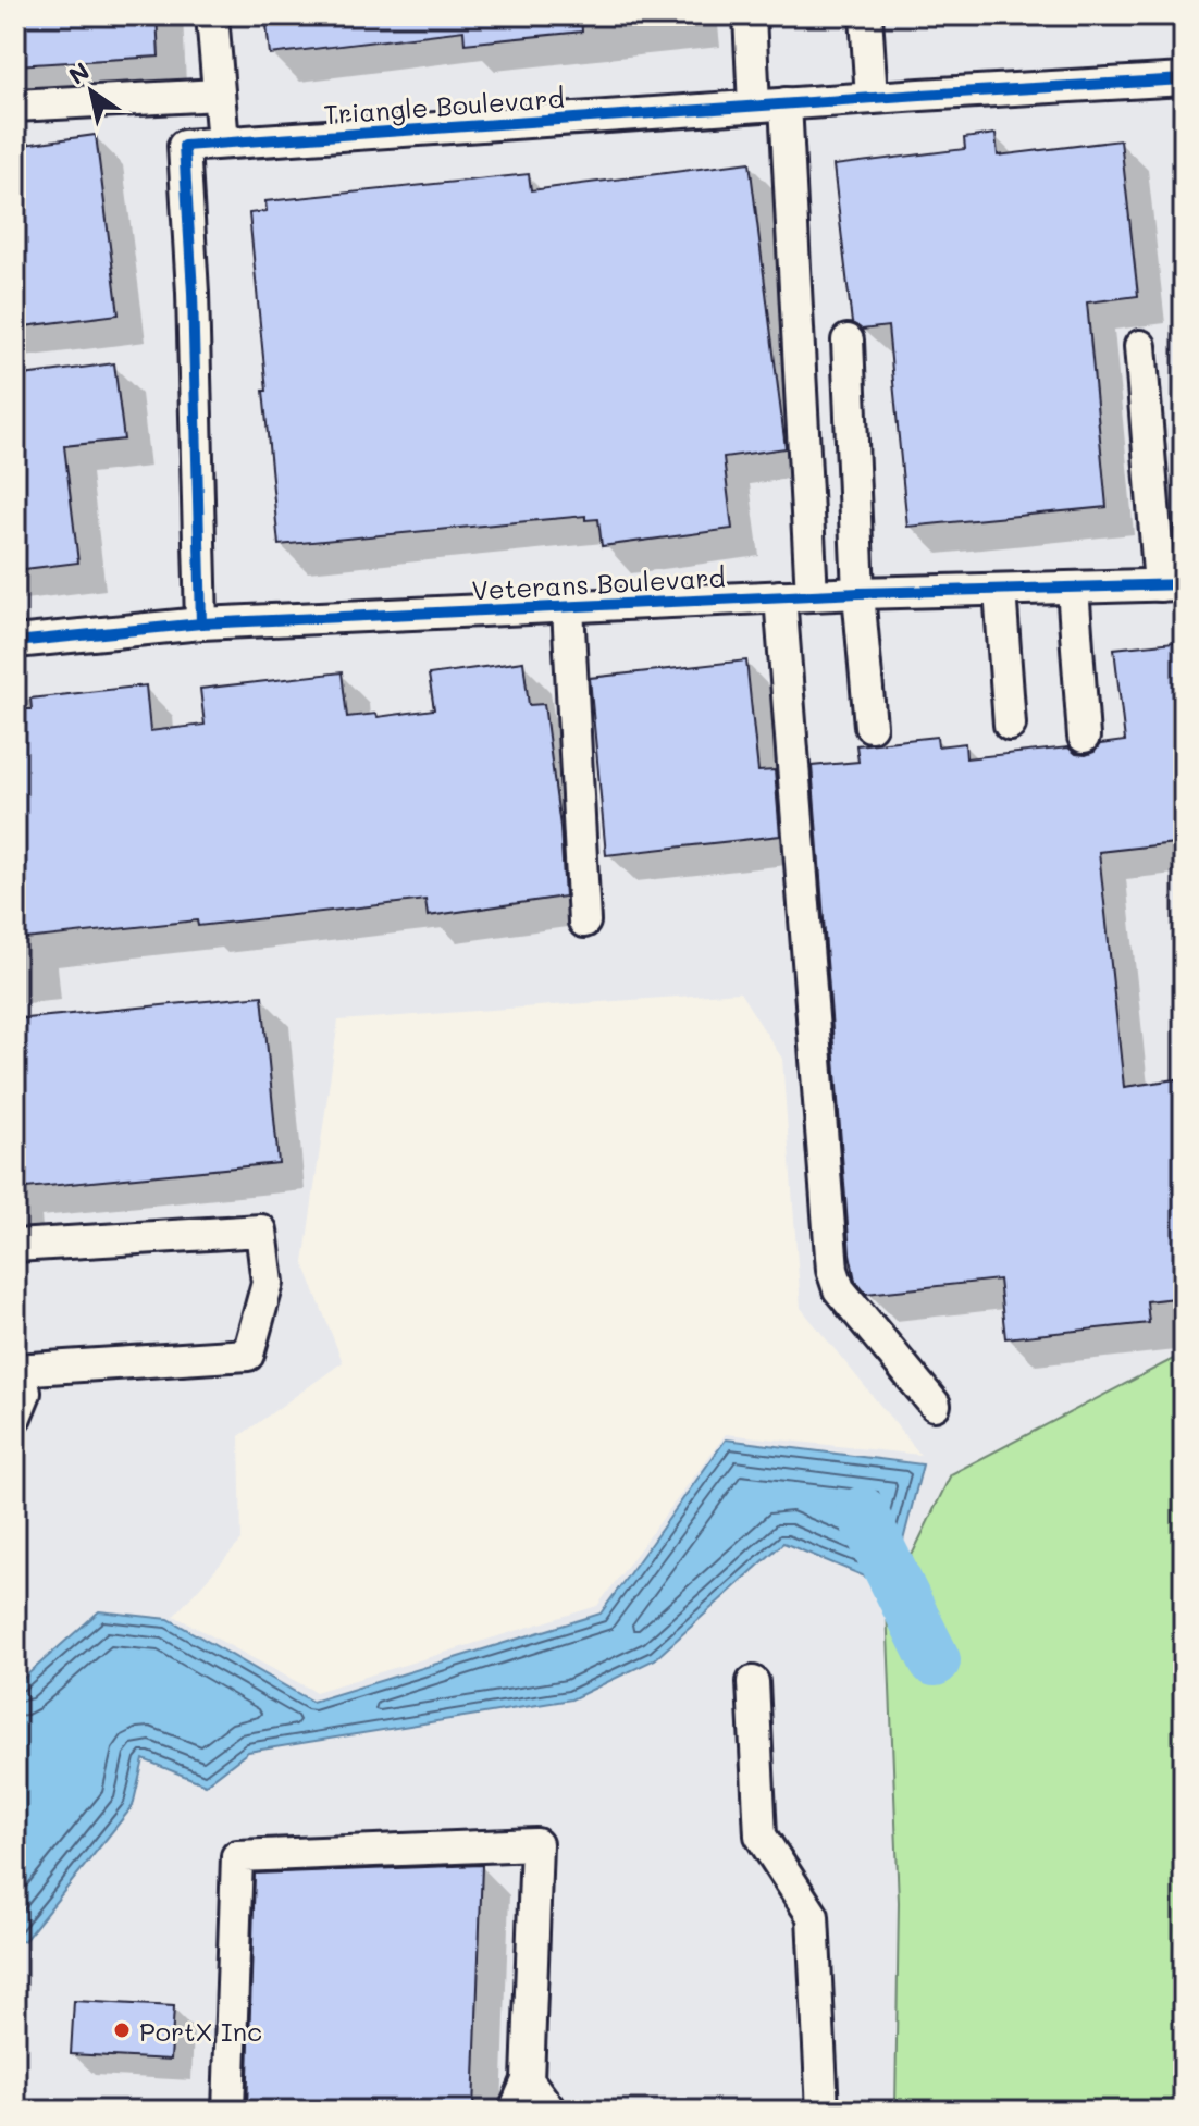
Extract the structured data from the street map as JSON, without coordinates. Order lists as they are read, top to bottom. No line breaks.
{"streets":{"street":["Triangle Boulevard","Veterans Boulevard"]},"crossings":[["Triangle Boulevard","Veterans Boulevard"]],"places":["PortX Inc"],"north":"top left"}
